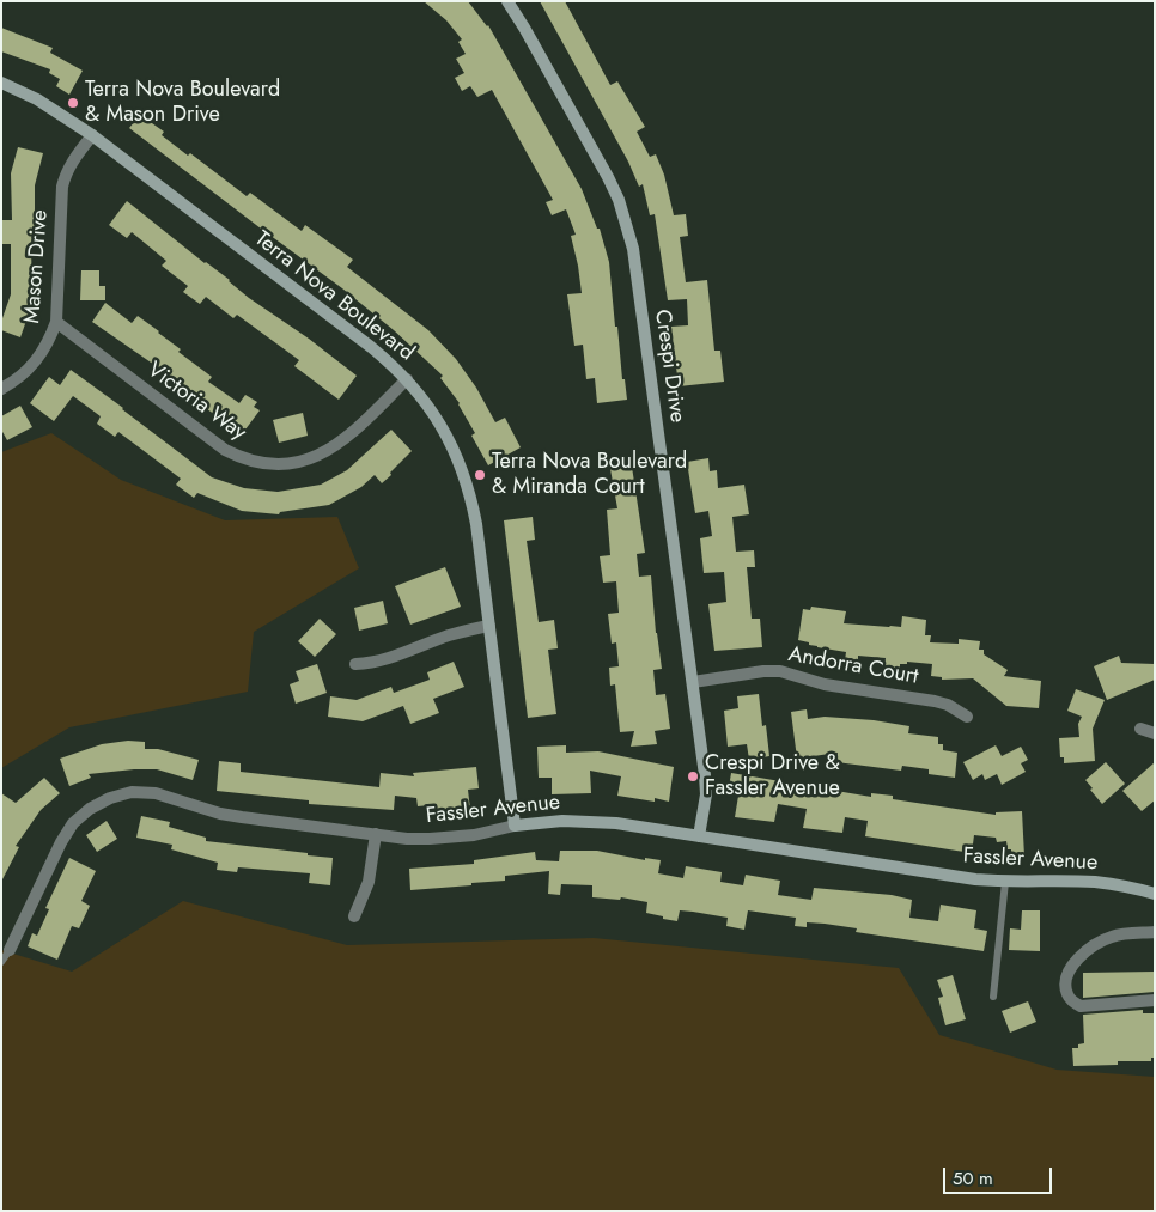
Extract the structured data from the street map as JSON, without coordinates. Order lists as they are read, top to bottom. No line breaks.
{"streets":{"street":["Mason Drive","Terra Nova Boulevard","Crespi Drive","Victoria Way","Andorra Court","Fassler Avenue"]},"crossings":[["Mason Drive","Terra Nova Boulevard"],["Mason Drive","Victoria Way"],["Terra Nova Boulevard","Victoria Way"],["Terra Nova Boulevard","Fassler Avenue"],["Crespi Drive","Andorra Court"],["Crespi Drive","Fassler Avenue"]],"places":["Terra Nova Boulevard & Mason Drive","Terra Nova Boulevard & Miranda Court","Crespi Drive & Fassler Avenue"],"scale_bar":"50 m"}
